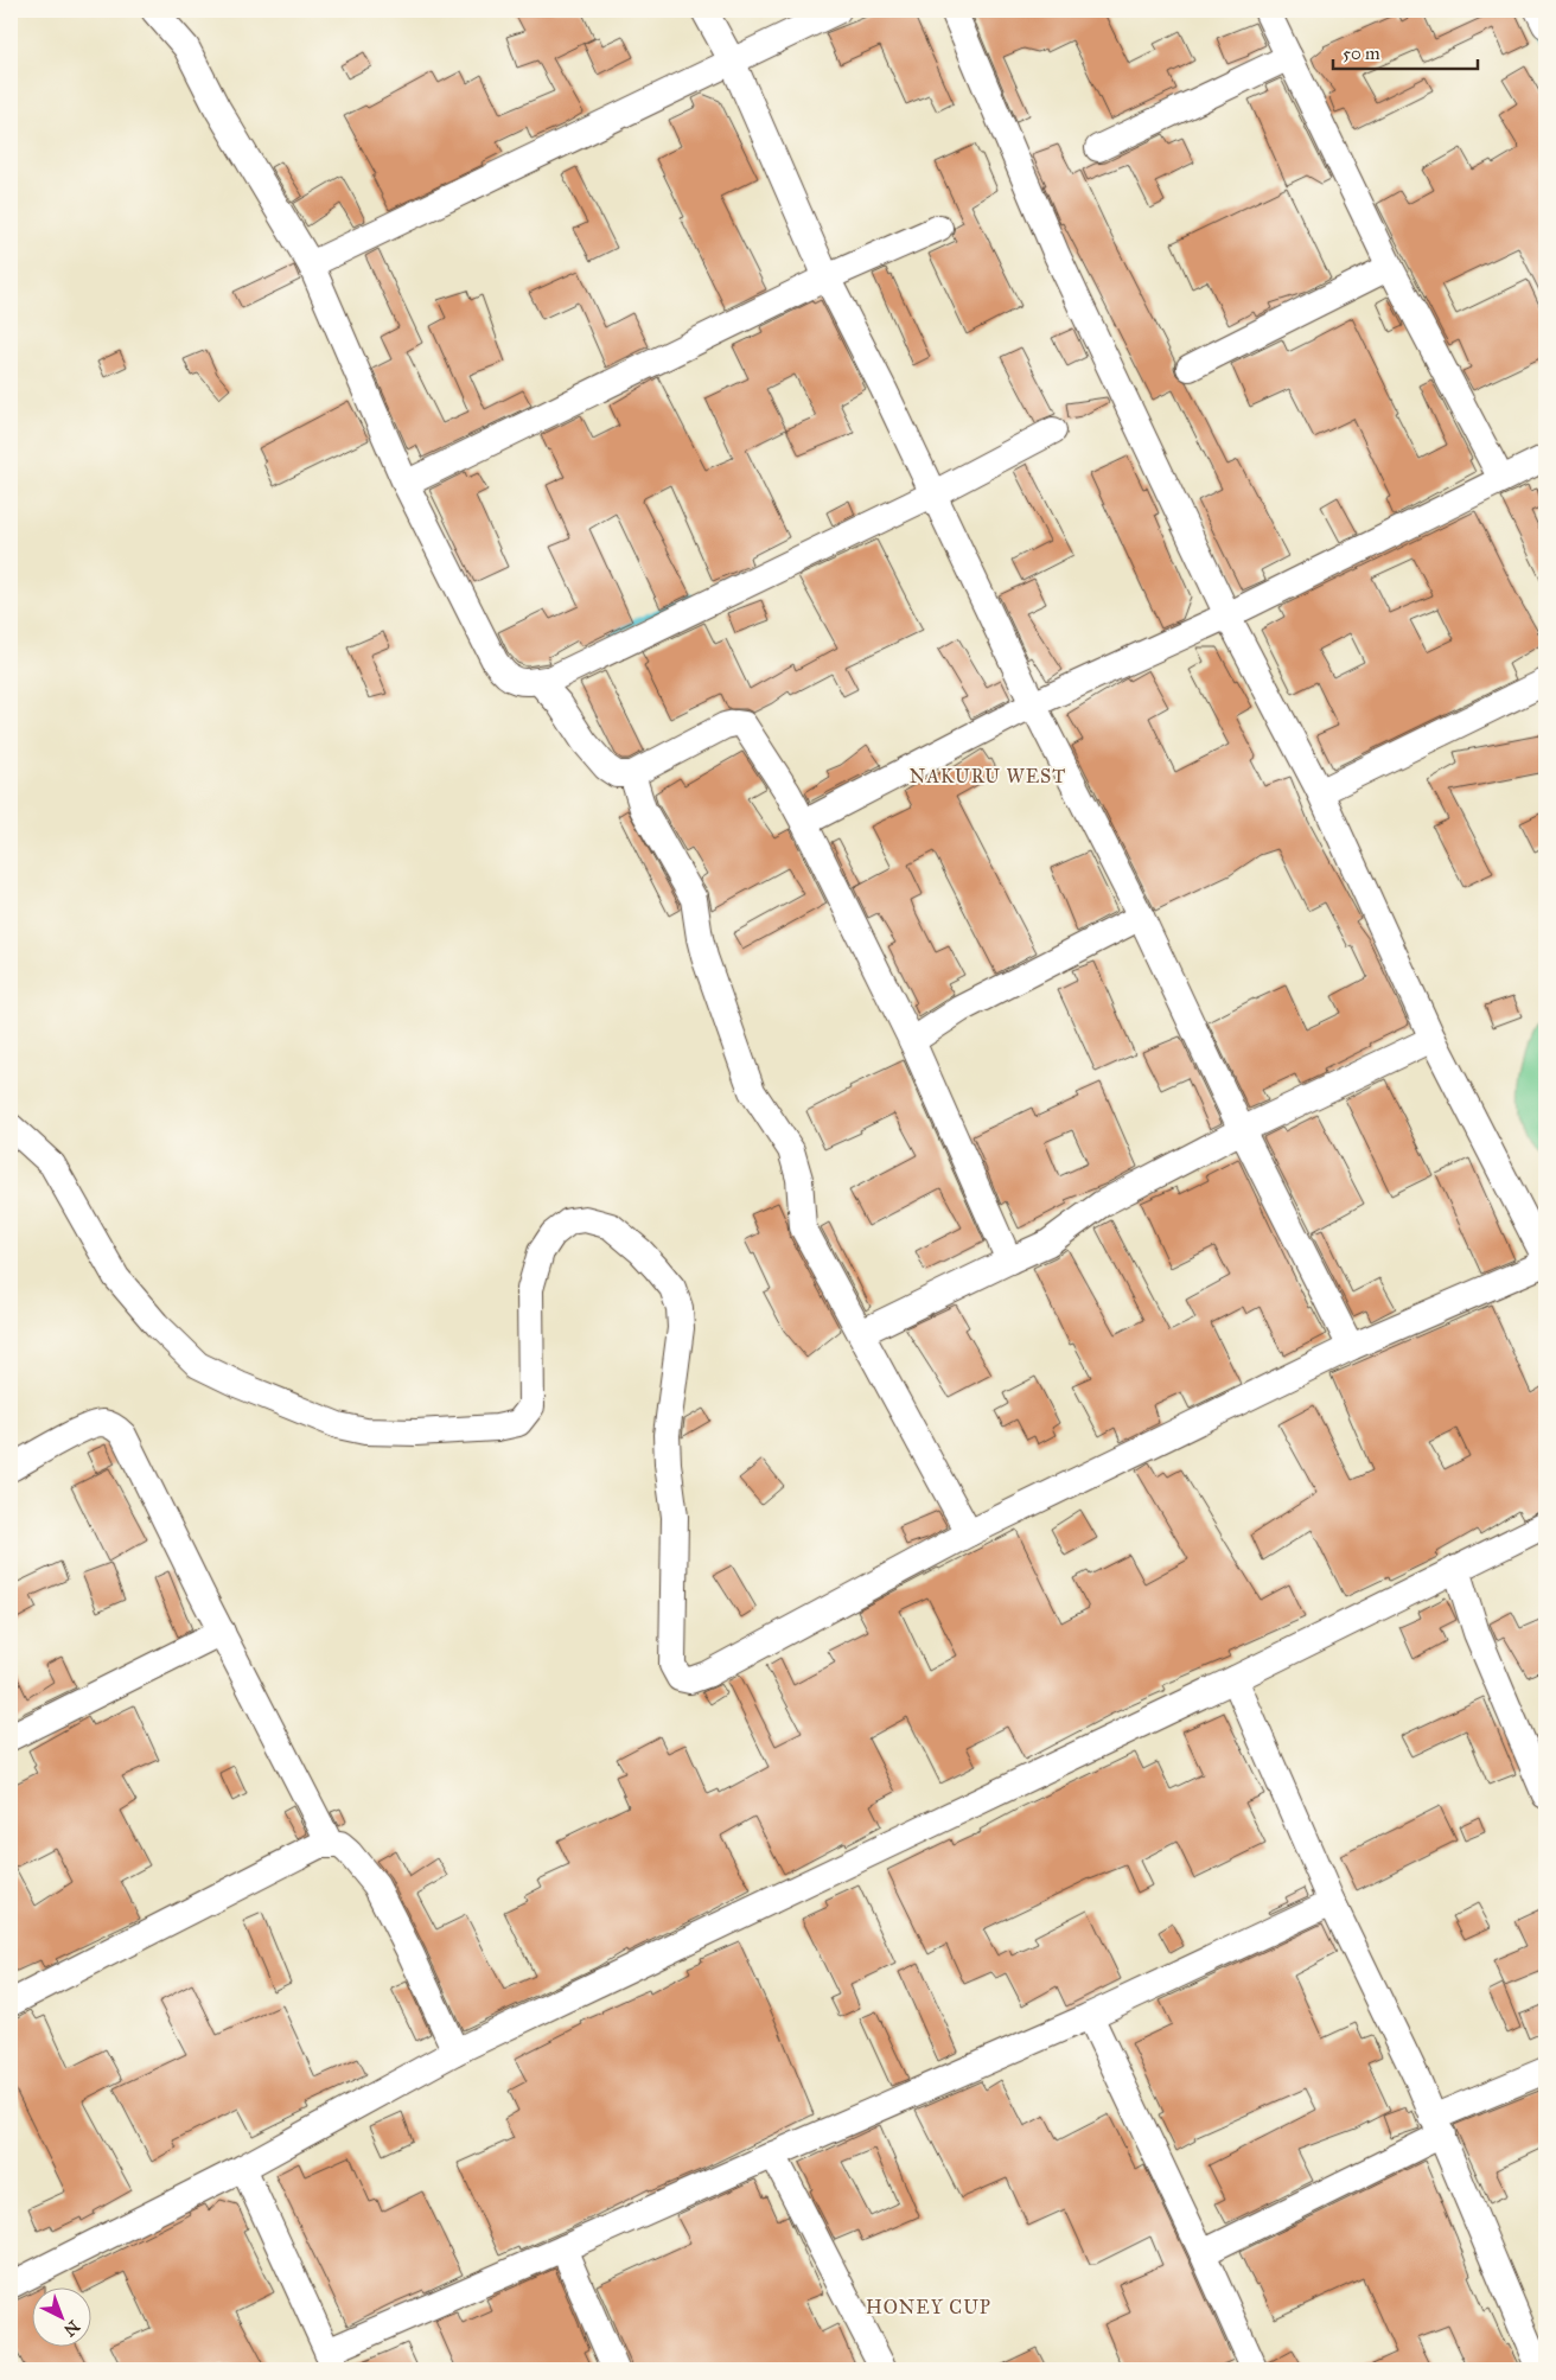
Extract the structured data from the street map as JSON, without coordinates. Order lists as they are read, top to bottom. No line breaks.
{"districts":["NAKURU WEST","HONEY CUP"],"scale_bar":"50 m","north":"bottom right"}
